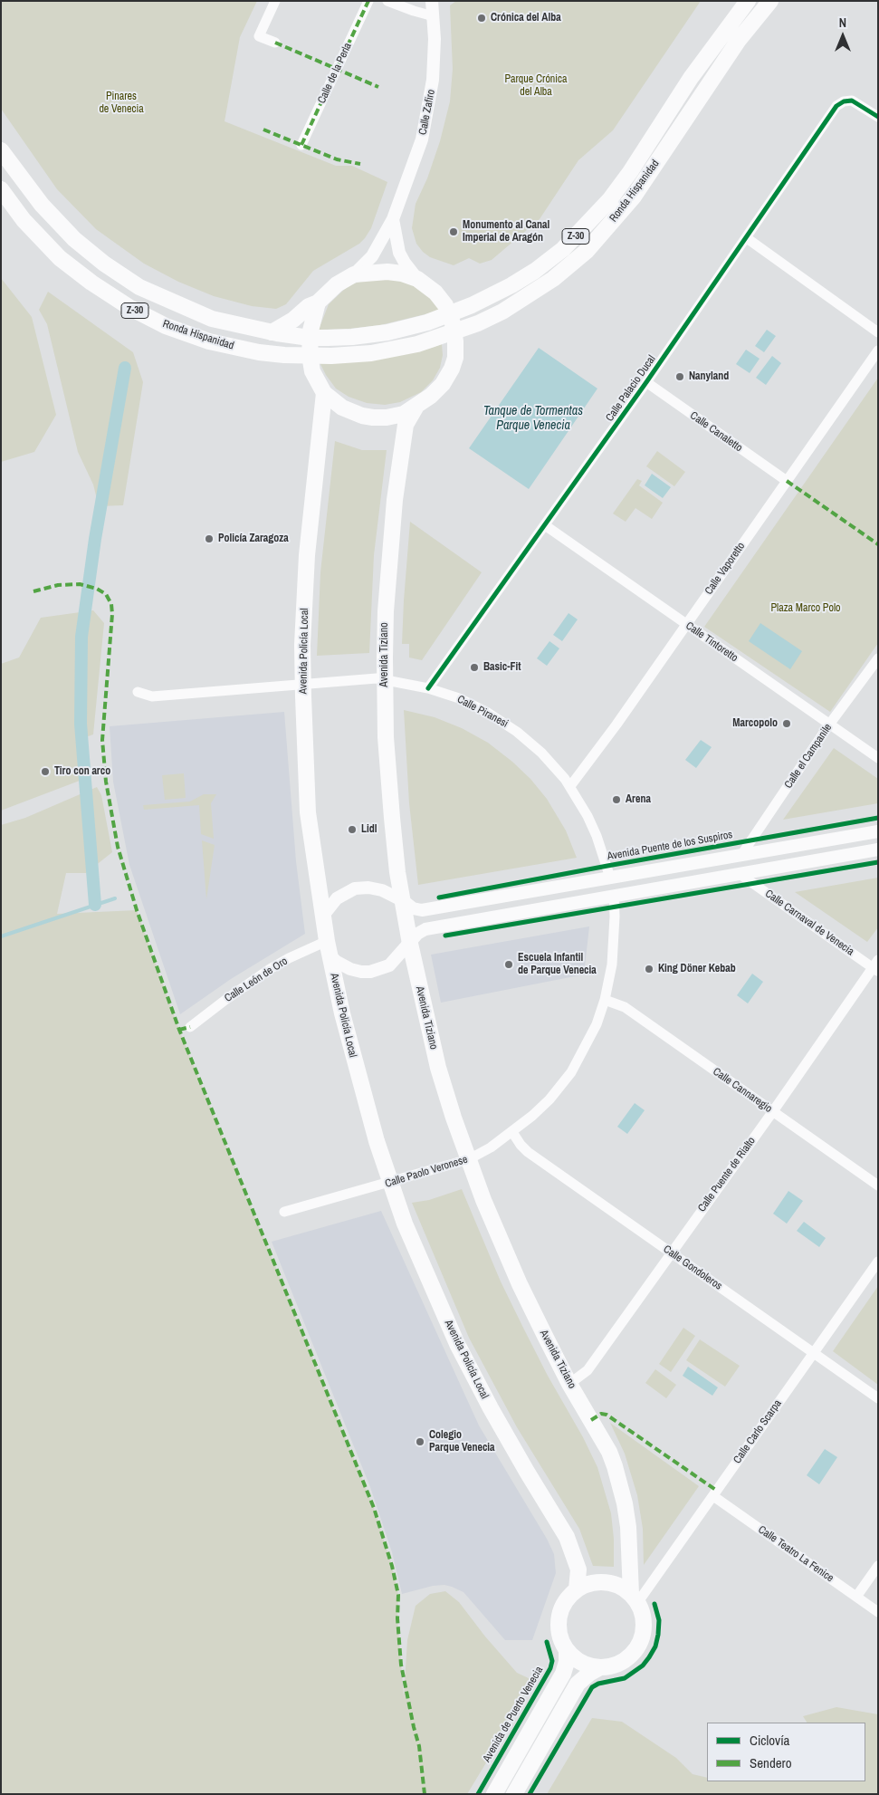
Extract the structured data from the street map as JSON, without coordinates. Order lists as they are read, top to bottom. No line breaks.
{"streets":{"main road":["Ronda Hispanidad","Z-30","Avenida Policía Local","Avenida Tiziano","Avenida de Puerto Venecia"],"street":["Calle de la Perla","Calle Zafiro","Calle Palacio Ducal","Calle Canaletto","Calle Vaporetto","Calle Tintoretto","Calle Piranesi","Calle el Campanile","Avenida Puente de los Suspiros","Calle Carnaval de Venecia","Calle León de Oro","Calle Cannaregio","Calle Paolo Veronese","Calle Puente de Rialto","Calle Gondoleros","Calle Carlo Scarpa","Calle Teatro La Fenice"]},"crossings":[["Calle Palacio Ducal","Calle Canaletto"],["Calle Palacio Ducal","Calle Tintoretto"],["Calle Palacio Ducal","Calle Piranesi"],["Calle Canaletto","Calle Vaporetto"],["Calle Vaporetto","Calle Tintoretto"],["Calle Vaporetto","Calle Piranesi"],["Calle Tintoretto","Calle el Campanile"],["Avenida Policía Local","Avenida Tiziano"],["Avenida Policía Local","Calle Piranesi"],["Avenida Policía Local","Avenida Puente de los Suspiros"],["Avenida Policía Local","Calle León de Oro"],["Avenida Policía Local","Calle Paolo Veronese"],["Avenida Policía Local","Calle Carlo Scarpa"],["Avenida Policía Local","Avenida de Puerto Venecia"],["Avenida Tiziano","Calle Piranesi"],["Avenida Tiziano","Avenida Puente de los Suspiros"],["Avenida Tiziano","Calle León de Oro"],["Avenida Tiziano","Calle Paolo Veronese"],["Avenida Tiziano","Calle Puente de Rialto"],["Avenida Tiziano","Calle Carlo Scarpa"],["Avenida Tiziano","Avenida de Puerto Venecia"],["Calle Piranesi","Avenida Puente de los Suspiros"],["Calle el Campanile","Avenida Puente de los Suspiros"],["Avenida Puente de los Suspiros","Calle León de Oro"],["Calle Carnaval de Venecia","Calle Puente de Rialto"],["Calle Cannaregio","Calle Paolo Veronese"],["Calle Cannaregio","Calle Puente de Rialto"],["Calle Paolo Veronese","Calle Gondoleros"],["Calle Puente de Rialto","Calle Gondoleros"],["Calle Gondoleros","Calle Carlo Scarpa"],["Calle Carlo Scarpa","Calle Teatro La Fenice"],["Calle Carlo Scarpa","Avenida de Puerto Venecia"]],"water":["Tanque de Tormentas Parque Venecia"],"parks":["Parque Crónica del Alba","Pinares de Venecia","Plaza Marco Polo"],"places":["Crónica del Alba","Monumento al Canal Imperial de Aragón","Nanyland","Policía Zaragoza","Basic-Fit","Marcopolo","Tiro con arco","Arena","Lidl","Escuela Infantil de Parque Venecia","King Döner Kebab","Colegio Parque Venecia"],"legend":["Ciclovía","Sendero"],"north":"top"}
